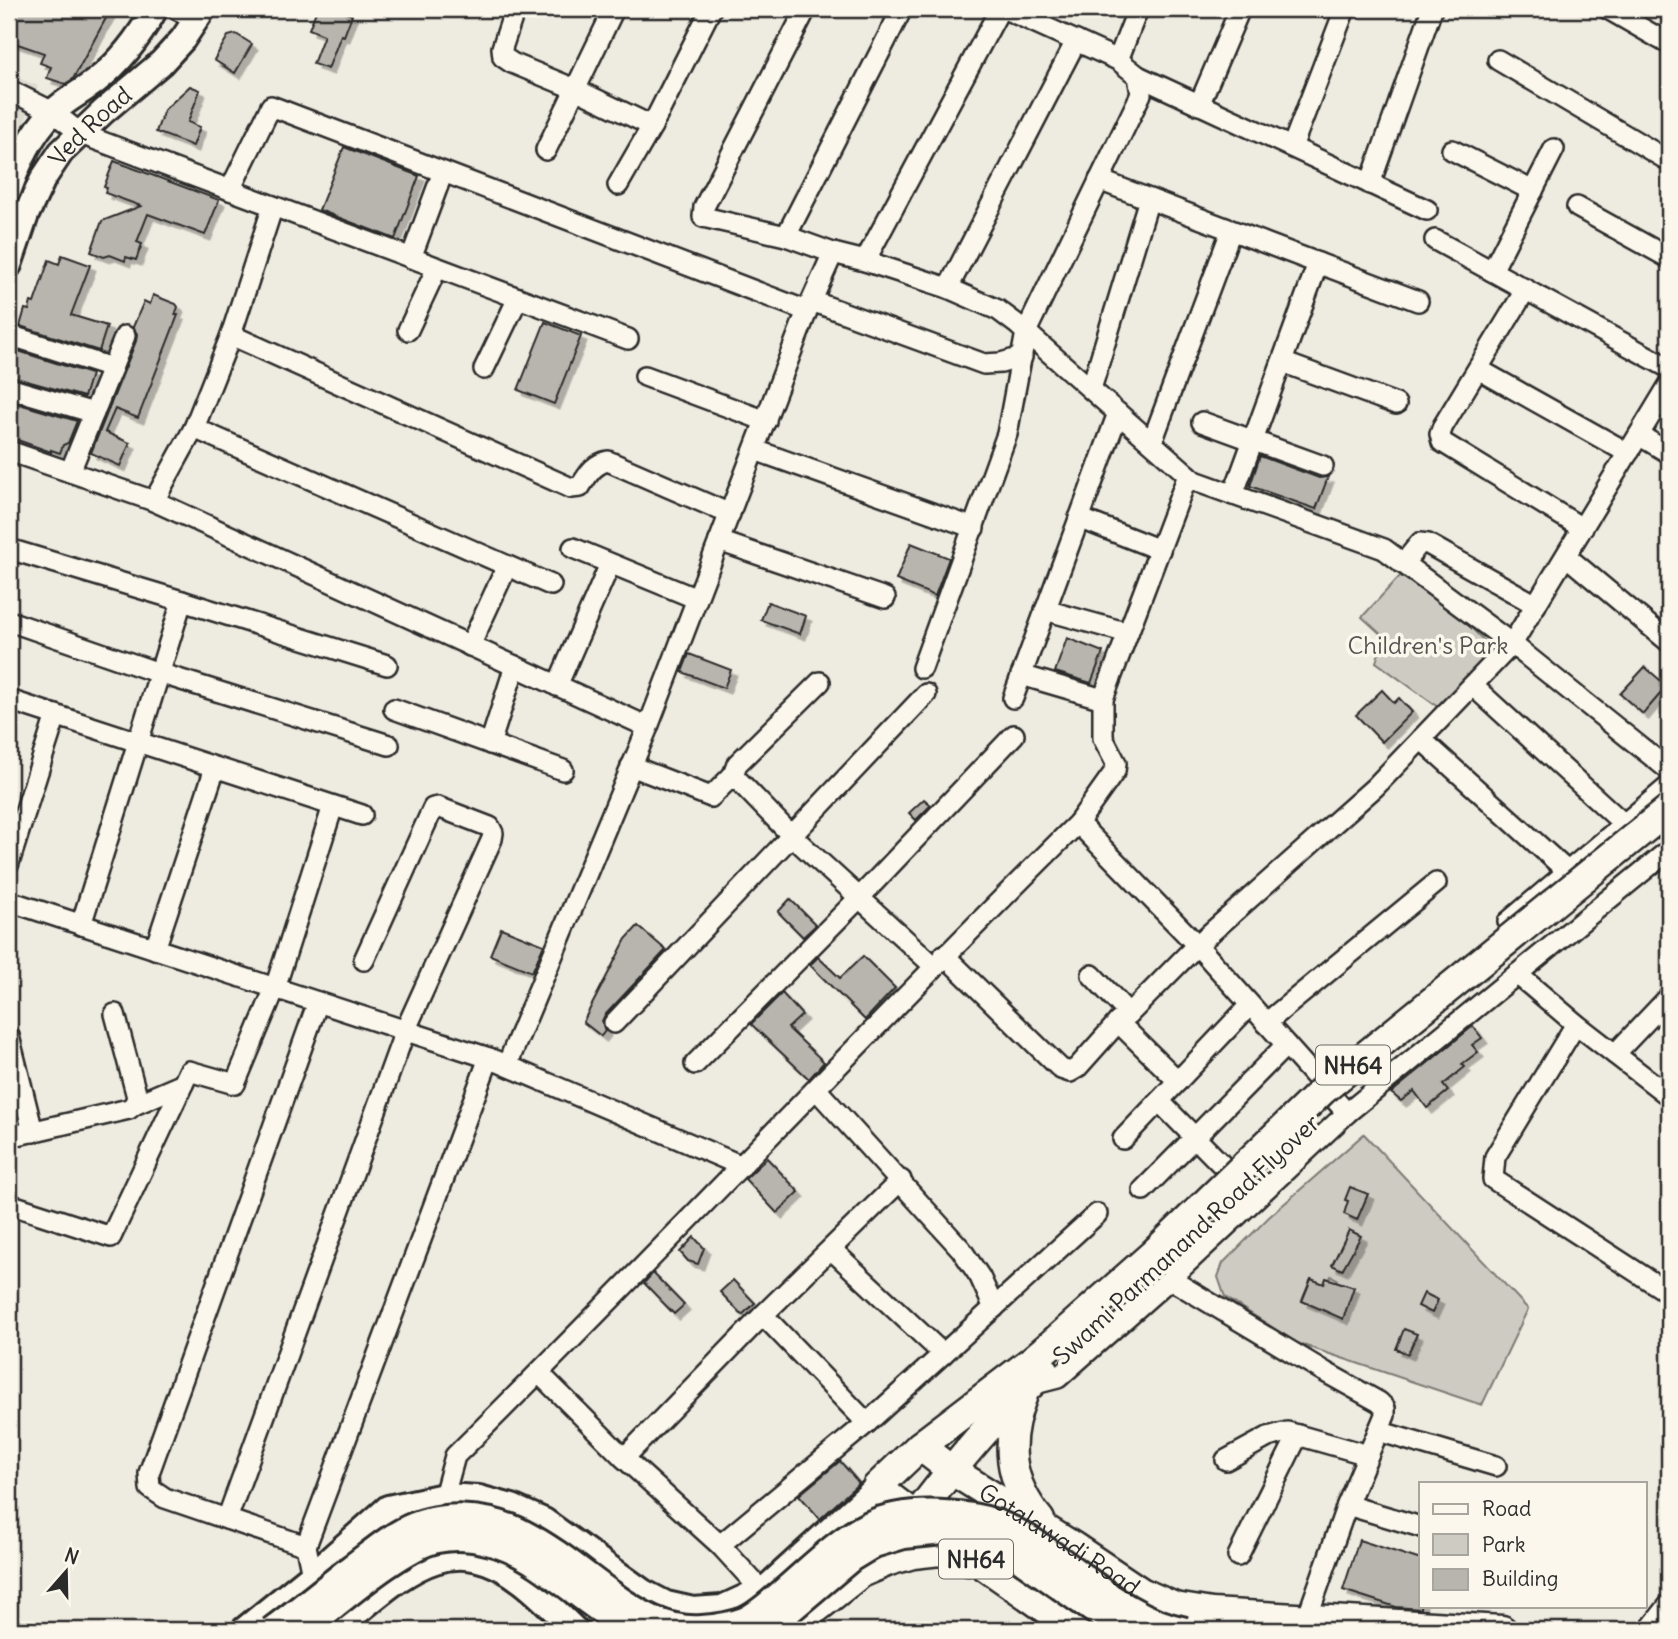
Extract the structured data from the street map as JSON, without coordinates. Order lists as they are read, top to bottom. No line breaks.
{"streets":{"highway":["NH64","Swami Parmanand Road Flyover","Gotalawadi Road"],"main road":["Ved Road"]},"crossings":[["NH64","Swami Parmanand Road Flyover"],["NH64","Gotalawadi Road"]],"parks":["Children's Park"],"legend":["Road","Park","Building"],"north":"top"}
